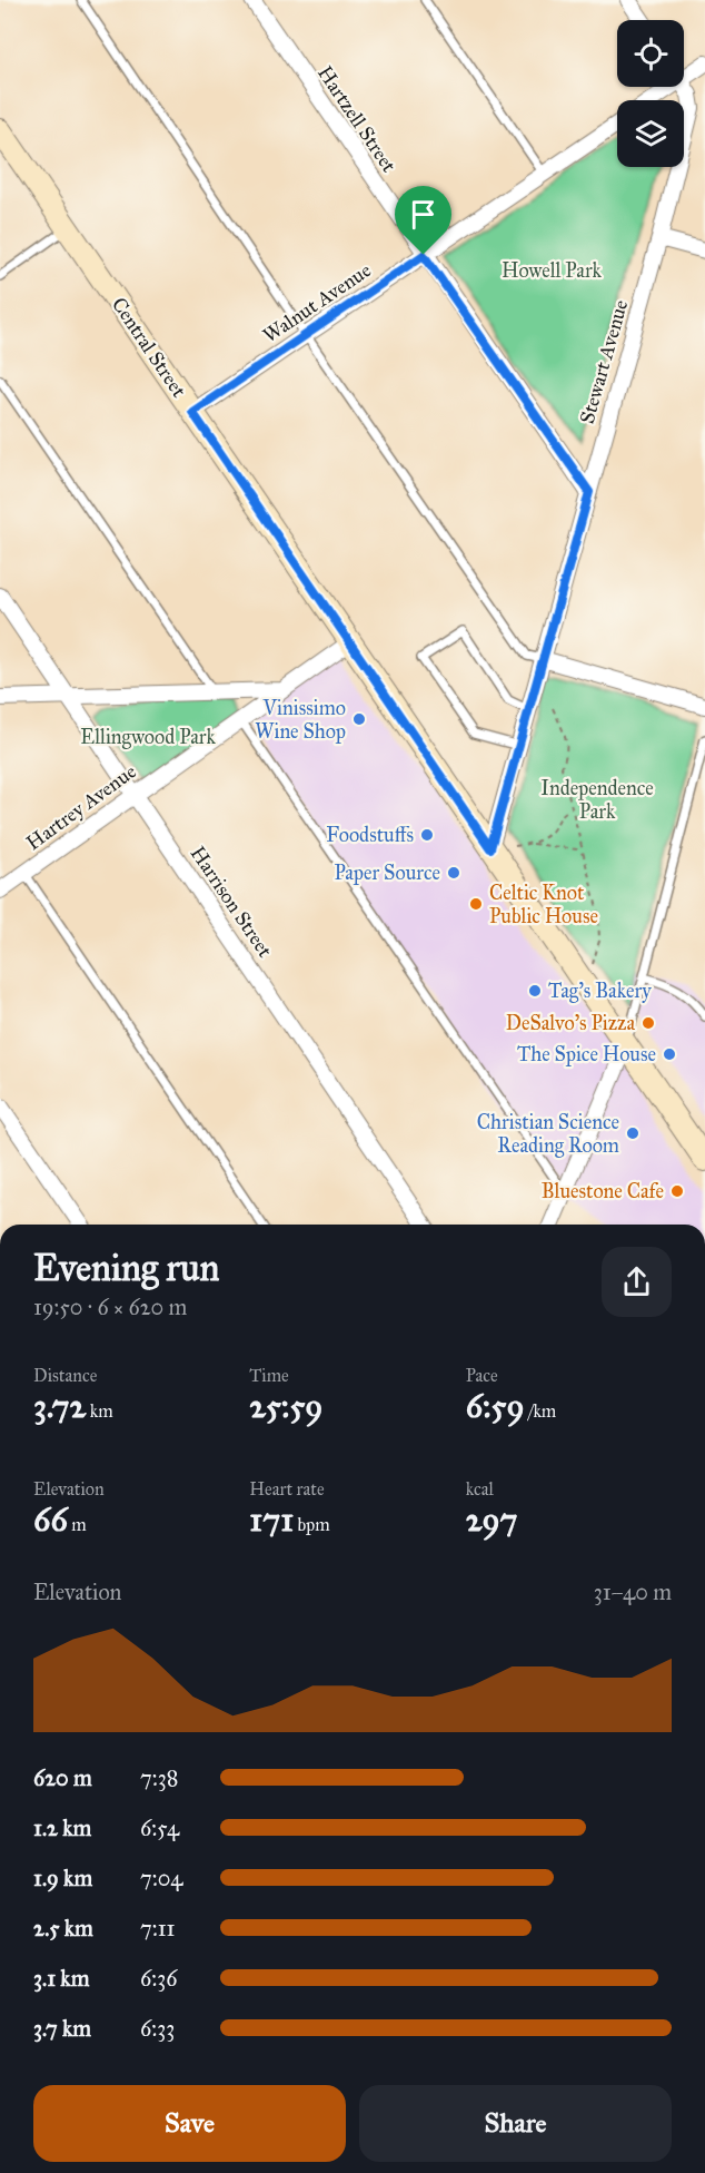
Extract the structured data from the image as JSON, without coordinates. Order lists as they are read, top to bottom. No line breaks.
{"streets":{"main road":["Central Street"],"street":["Hartzell Street","Walnut Avenue","Stewart Avenue","Hartrey Avenue","Harrison Street"]},"crossings":[["Hartzell Street","Walnut Avenue"],["Hartzell Street","Stewart Avenue"],["Walnut Avenue","Central Street"],["Central Street","Stewart Avenue"],["Central Street","Hartrey Avenue"],["Hartrey Avenue","Harrison Street"]],"parks":["Howell Park","Ellingwood Park","Independence Park"],"places":["Vinissimo Wine Shop","Foodstuffs","Paper Source","Celtic Knot Public House","Tag's Bakery","DeSalvo's Pizza","The Spice House","Christian Science Reading Room","Bluestone Cafe"],"page":{"heading":["Evening run","19:50 · 6 × 620 m"],"stats":[["Distance","3.72 km"],["Time","25:59"],["Pace","6:59 /km"],["Elevation","66 m"],["Heart rate","171 bpm"],["kcal","297"]],"chart":["Elevation","31–40 m"],"list":[{"name":"620 m","note":"7:38"},{"name":"1.2 km","note":"6:54"},{"name":"1.9 km","note":"7:04"},{"name":"2.5 km","note":"7:11"},{"name":"3.1 km","note":"6:36"},{"name":"3.7 km","note":"6:33"}],"buttons":["Save","Share"]}}
